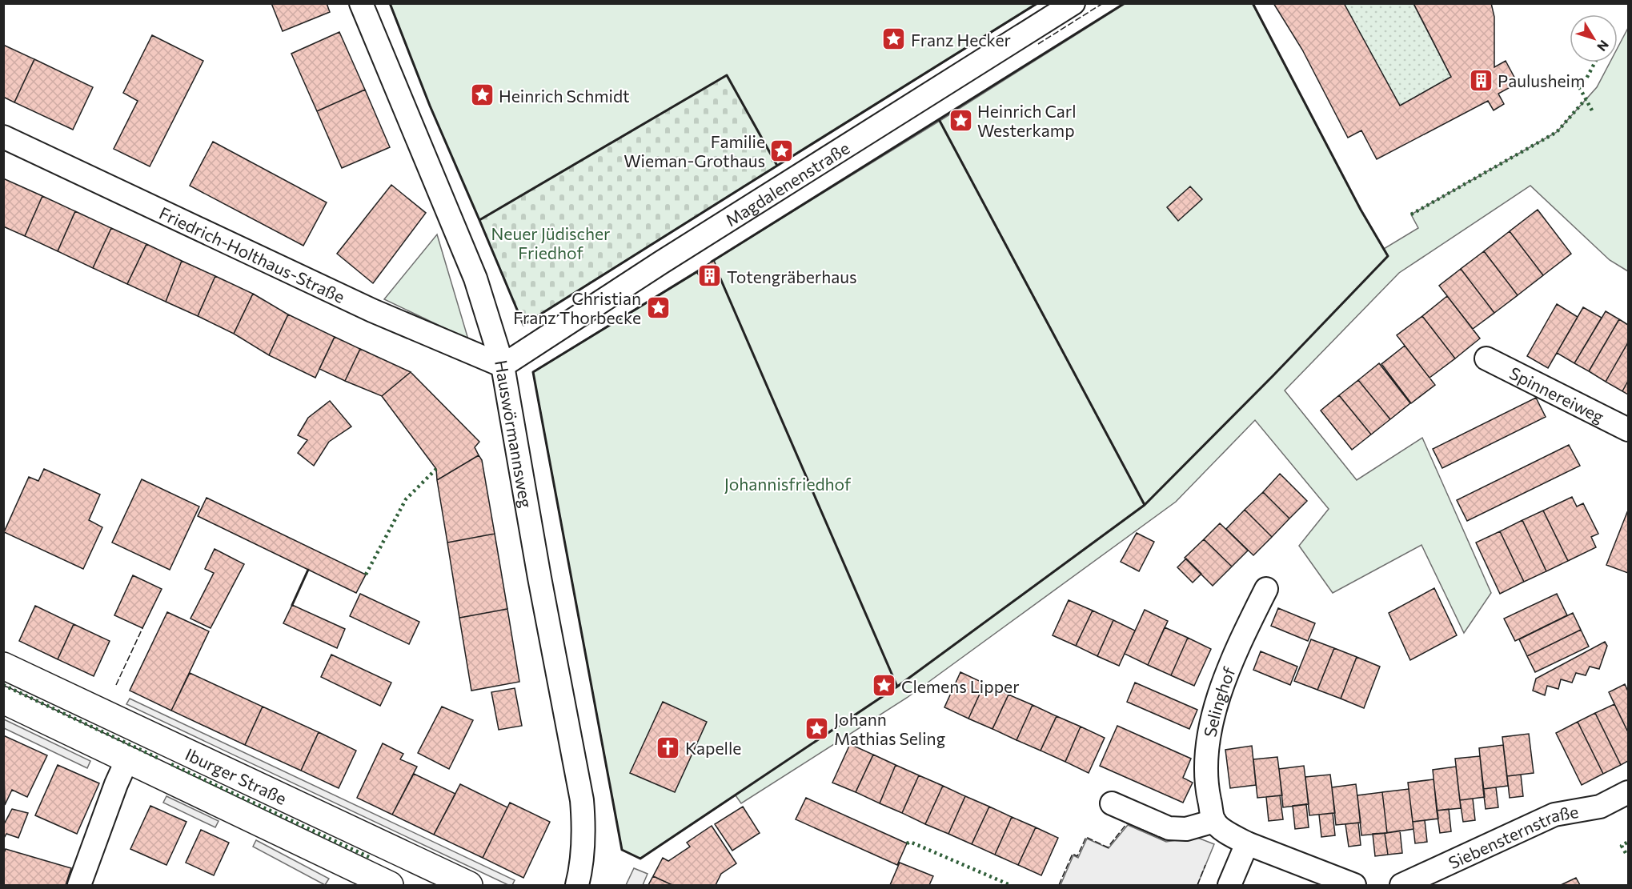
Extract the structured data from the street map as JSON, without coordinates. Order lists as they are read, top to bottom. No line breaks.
{"streets":{"main road":["Iburger Straße"],"street":["Magdalenenstraße","Friedrich-Holthaus-Straße","Spinnereiweg","Hauswörmannsweg","Selinghof","Siebensternstraße"]},"crossings":[["Magdalenenstraße","Friedrich-Holthaus-Straße"],["Magdalenenstraße","Hauswörmannsweg"],["Friedrich-Holthaus-Straße","Hauswörmannsweg"]],"parks":["Neuer Jüdischer Friedhof","Johannisfriedhof"],"places":{"place":["Franz Hecker","Heinrich Schmidt","Heinrich Carl Westerkamp","Familie Wieman-Grothaus","Christian Franz Thorbecke","Clemens Lipper","Johann Mathias Seling"],"building":["Paulusheim","Totengräberhaus"],"church":["Kapelle"]},"north":"bottom right"}
